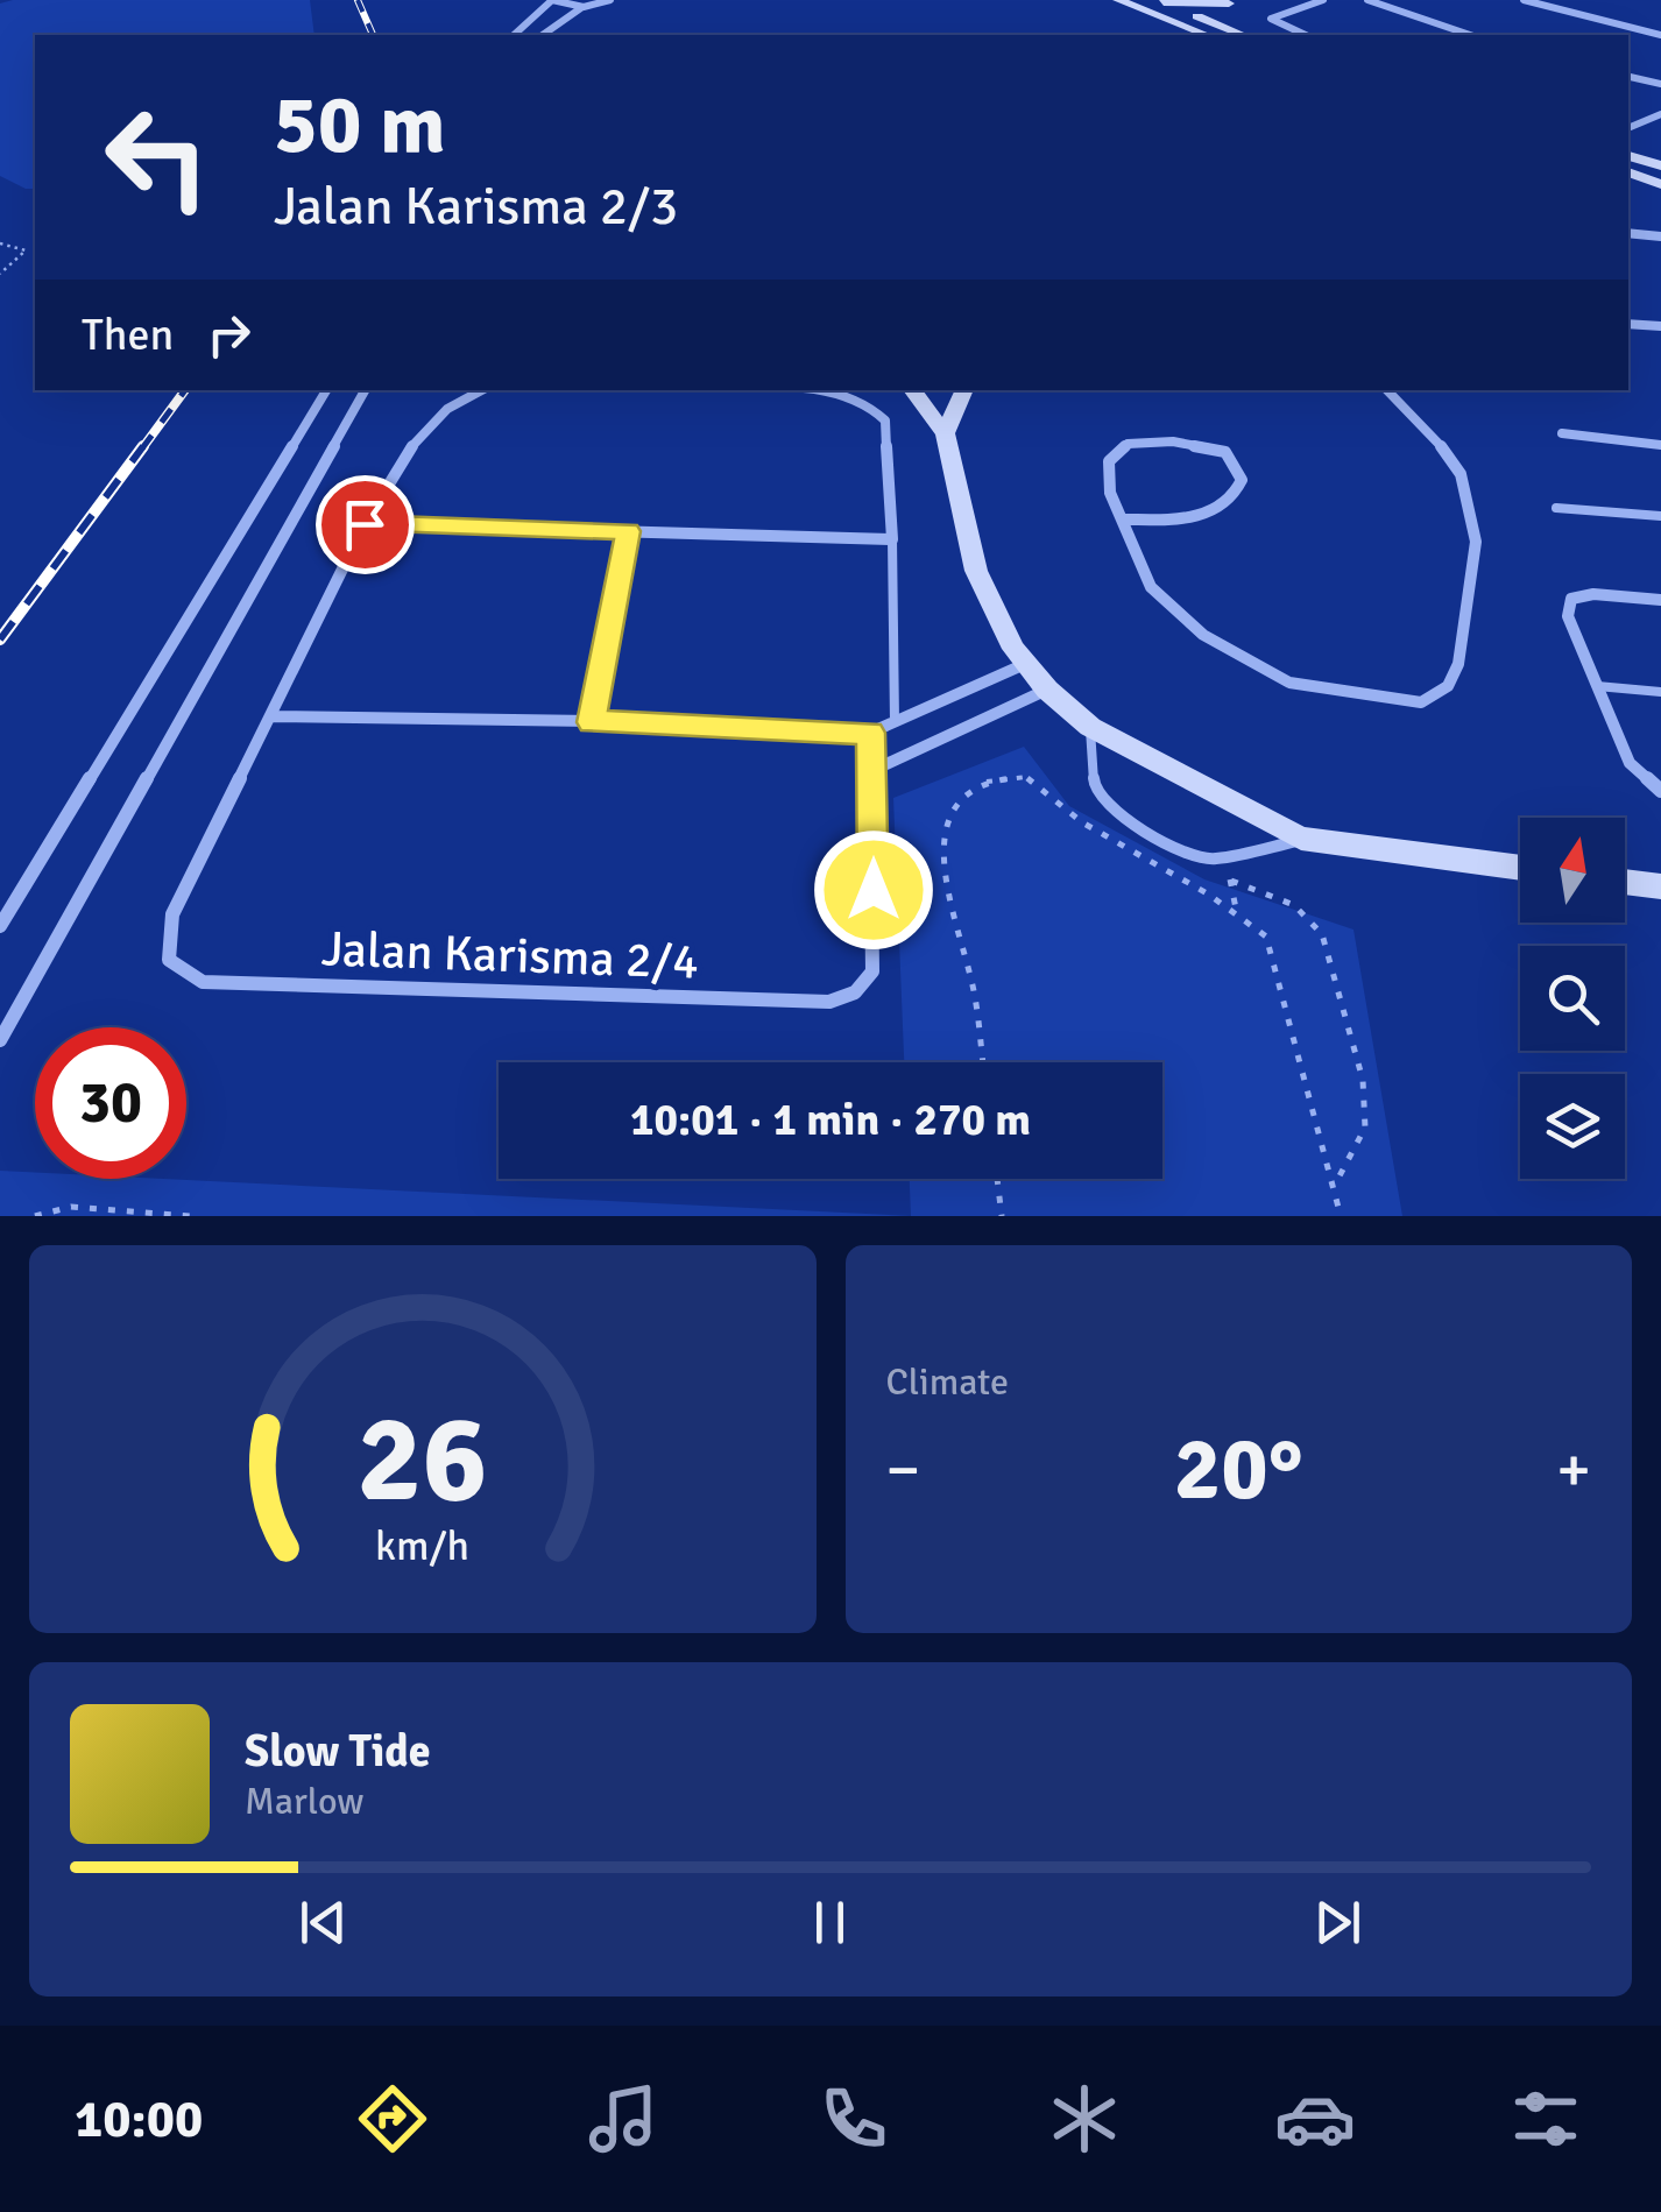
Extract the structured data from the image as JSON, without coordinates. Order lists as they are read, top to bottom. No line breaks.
{"streets":{"street":["Jalan Karisma 2/4"]},"north":"top","page":{"turn":["50 m","Jalan Karisma 2/3"],"then":"Then","limit":"30","trip":"10:01 · 1 min · 270 m","tile":"Climate","heat":["−","20°","+"],"song":["Slow Tide","Marlow"],"tabs":"10:00","gauge":["26","km/h"]}}
